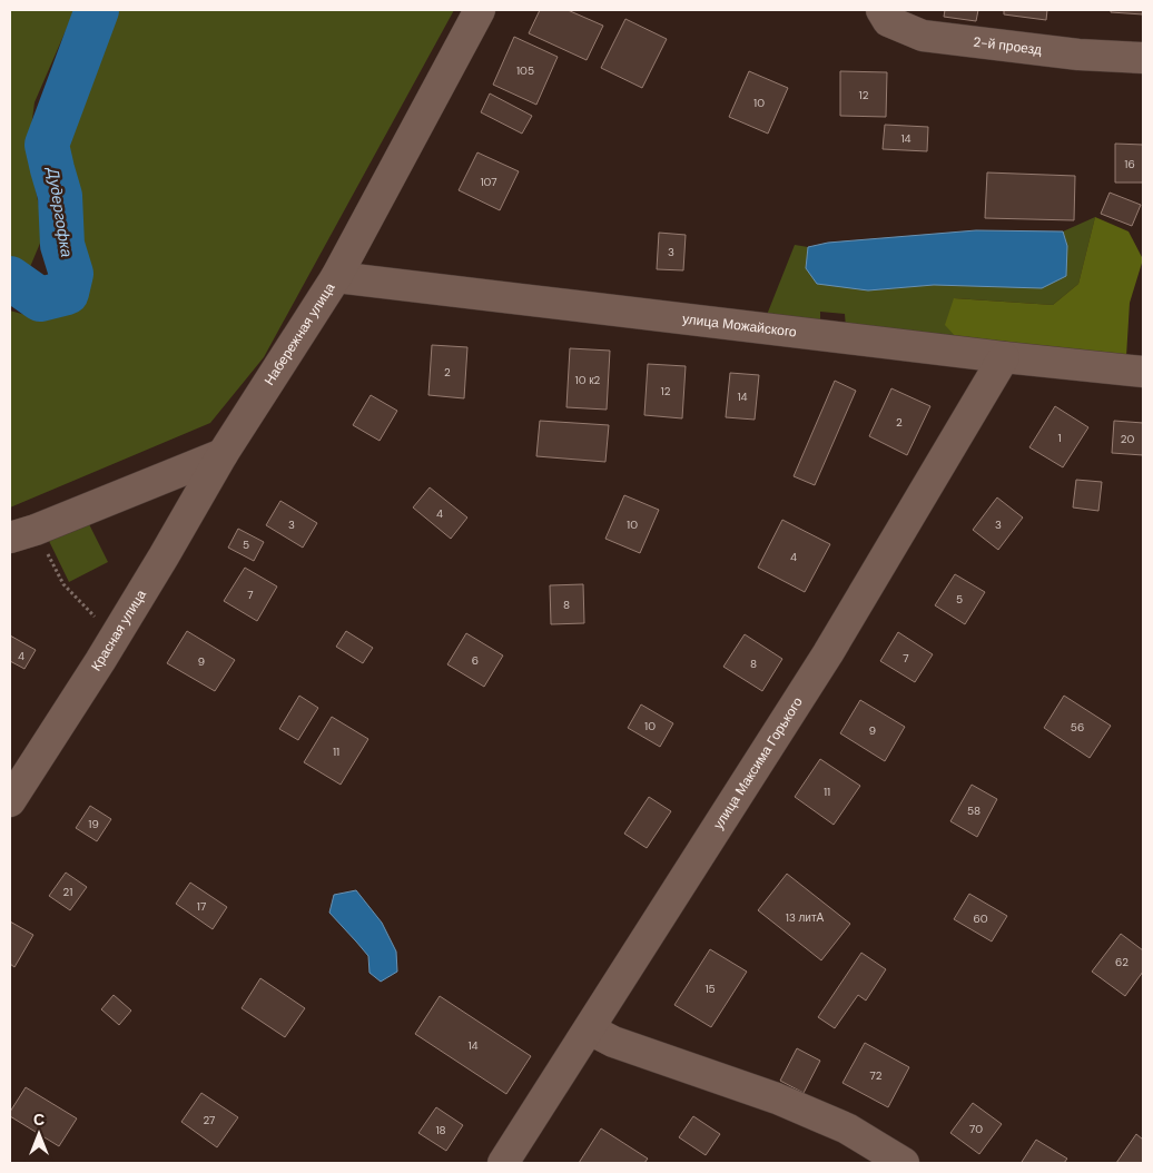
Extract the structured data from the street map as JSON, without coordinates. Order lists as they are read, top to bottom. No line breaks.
{"streets":{"street":["2-й проезд","улица Можайского","Набережная улица","Красная улица","улица Максима Горького"]},"crossings":[["улица Можайского","Набережная улица"],["улица Можайского","улица Максима Горького"],["Набережная улица","Красная улица"]],"water":["Дудергофка"],"house_numbers":["105","12","10","14","16","107","3","2","10 к2","12","14","2","1","20","4","3","10","3","5","4","7","5","8","4","7","6","9","8","10","56","9","11","11","58","19","21","17","13 литА","60","62","15","14","72","27","70","18"],"north":"top"}
